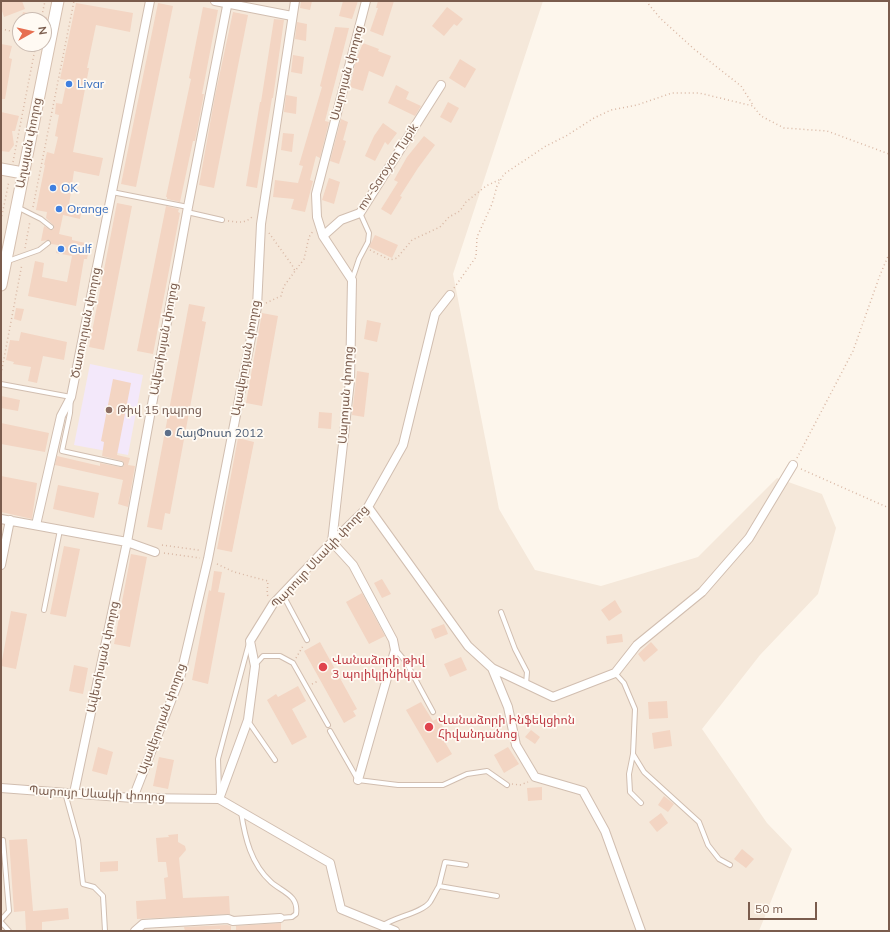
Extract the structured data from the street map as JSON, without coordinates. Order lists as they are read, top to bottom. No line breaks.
{"streets":{"main road":["Աղայան փողոց"],"street":["Սարոյան փողոց","mv-Saroyan Tupik","Ծատուրյան փողոց","Ավետիսյան փողոց","Ալավերդյան փողոց","Պարույր Սևակի փողոց"]},"crossings":[["Սարոյան փողոց","mv-Saroyan Tupik"],["Սարոյան փողոց","Պարույր Սևակի փողոց"],["Ավետիսյան փողոց","Պարույր Սևակի փողոց"],["Ալավերդյան փողոց","Պարույր Սևակի փողոց"]],"places":["Livar","OK","Orange","Gulf","Թիվ 15 դպրոց","ՀայՓոստ 2012","Վանաձորի թիվ 3 պոլիկլինիկա","Վանաձորի Ինֆեկցիոն Հիվանդանոց"],"scale_bar":"50 m","north":"right"}
